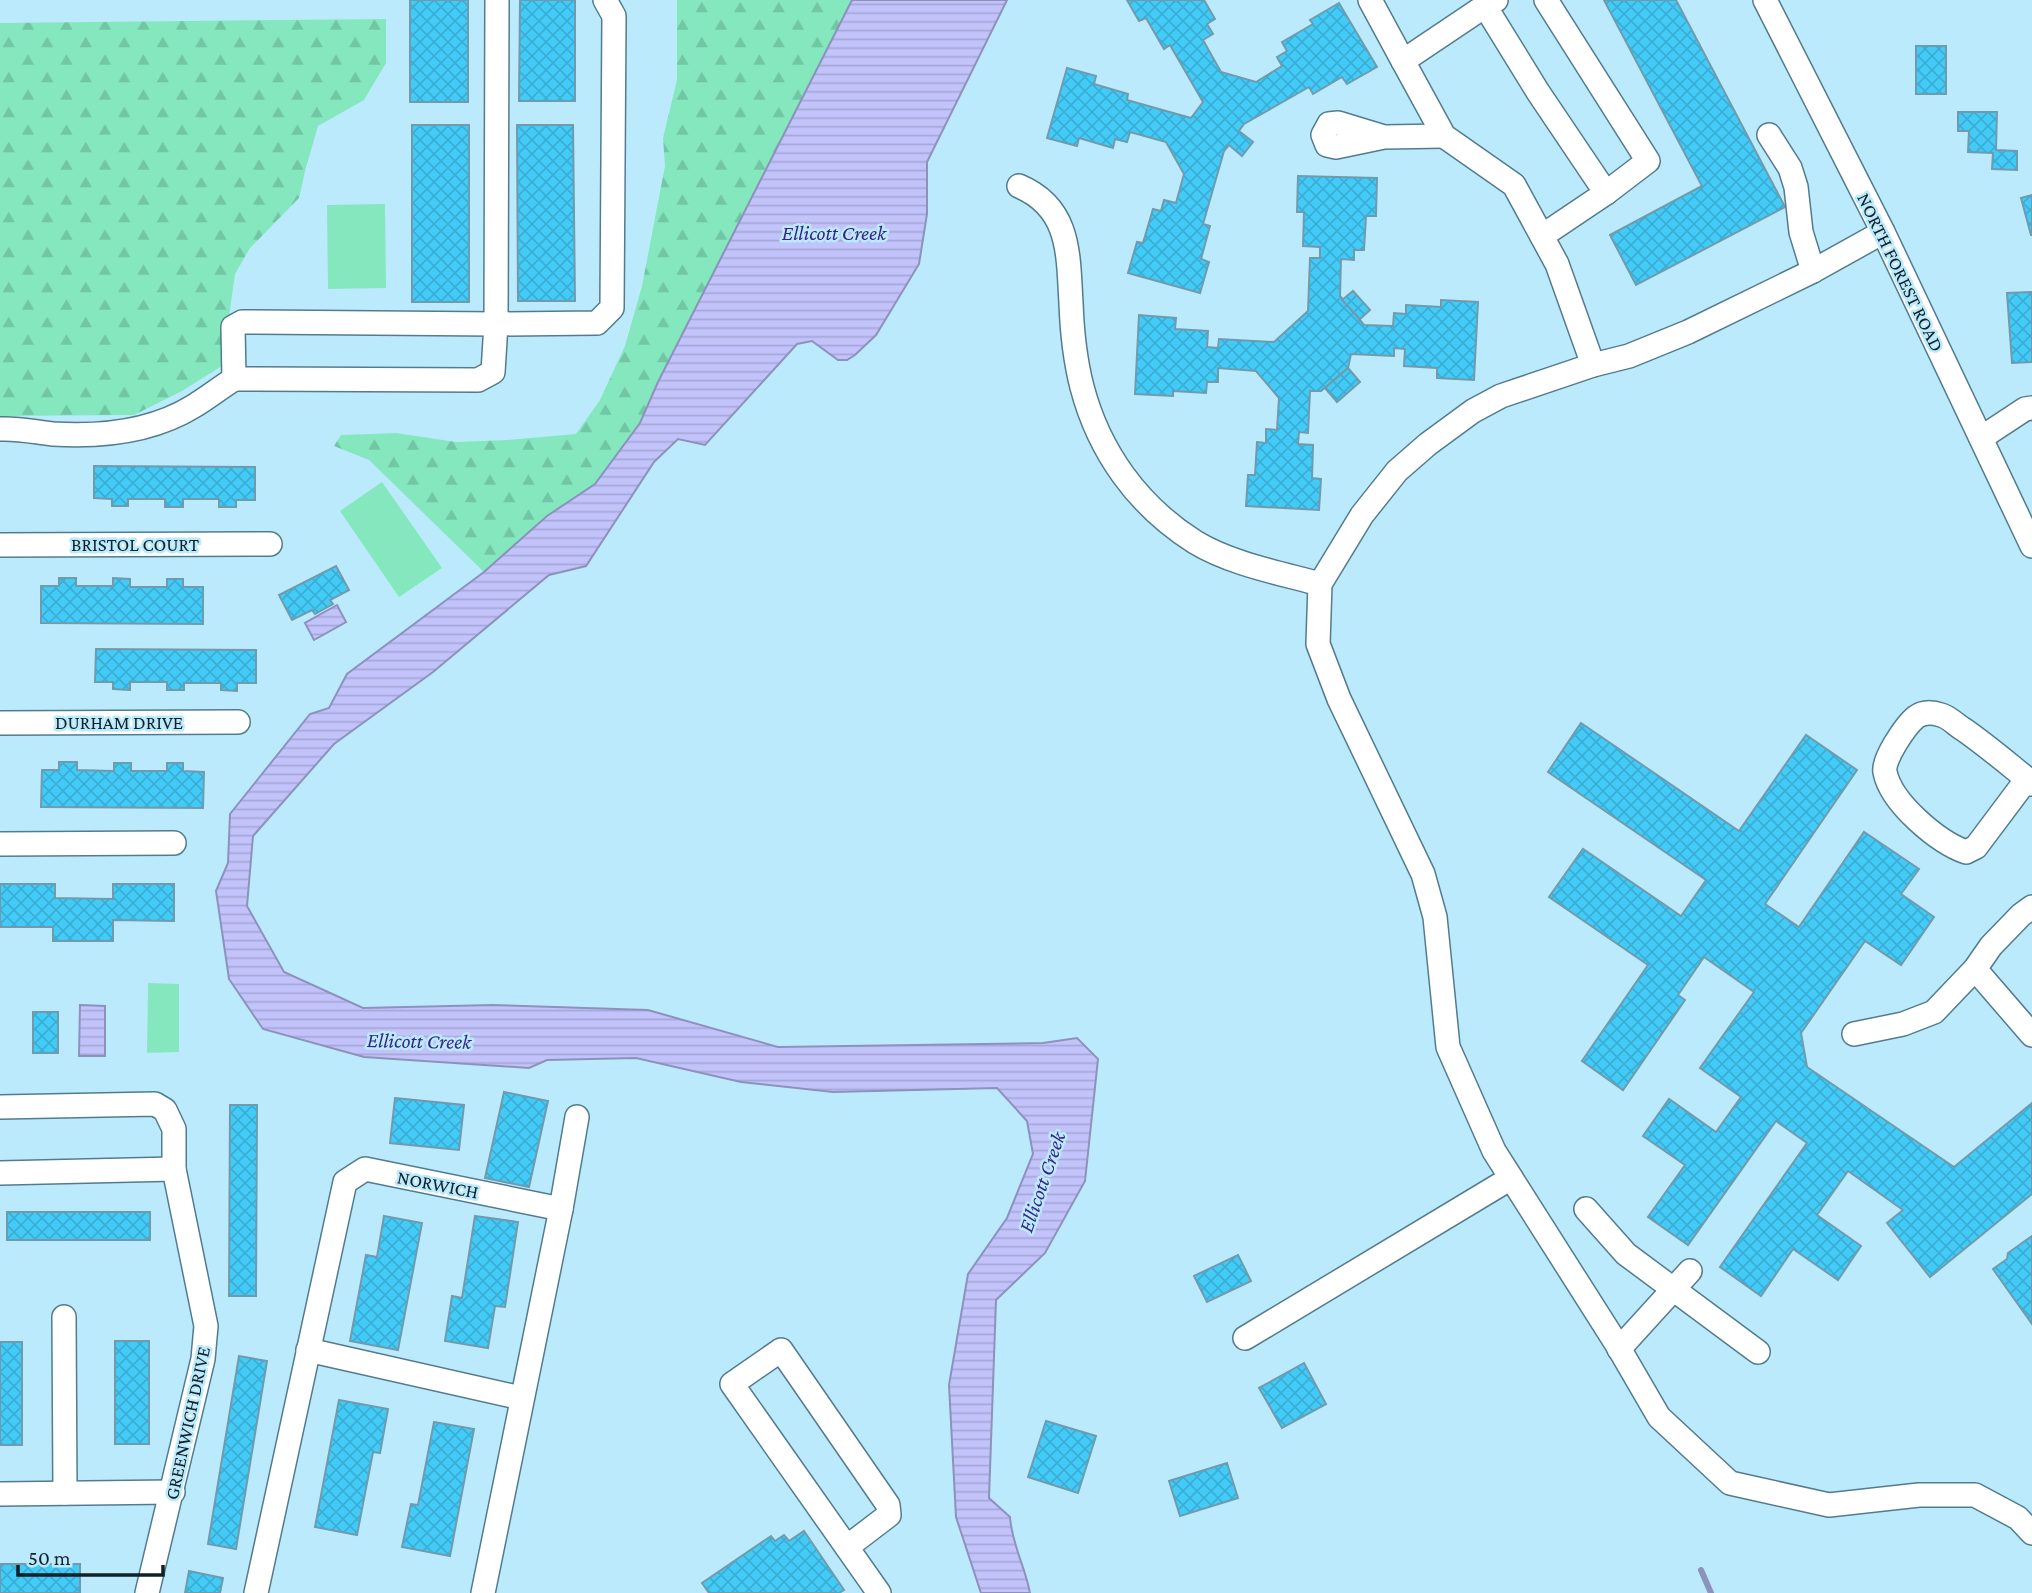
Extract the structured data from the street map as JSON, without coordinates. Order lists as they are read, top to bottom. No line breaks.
{"streets":{"street":["NORTH FOREST ROAD","BRISTOL COURT","DURHAM DRIVE","NORWICH","GREENWICH DRIVE"]},"water":["Ellicott Creek"],"scale_bar":"50 m"}
